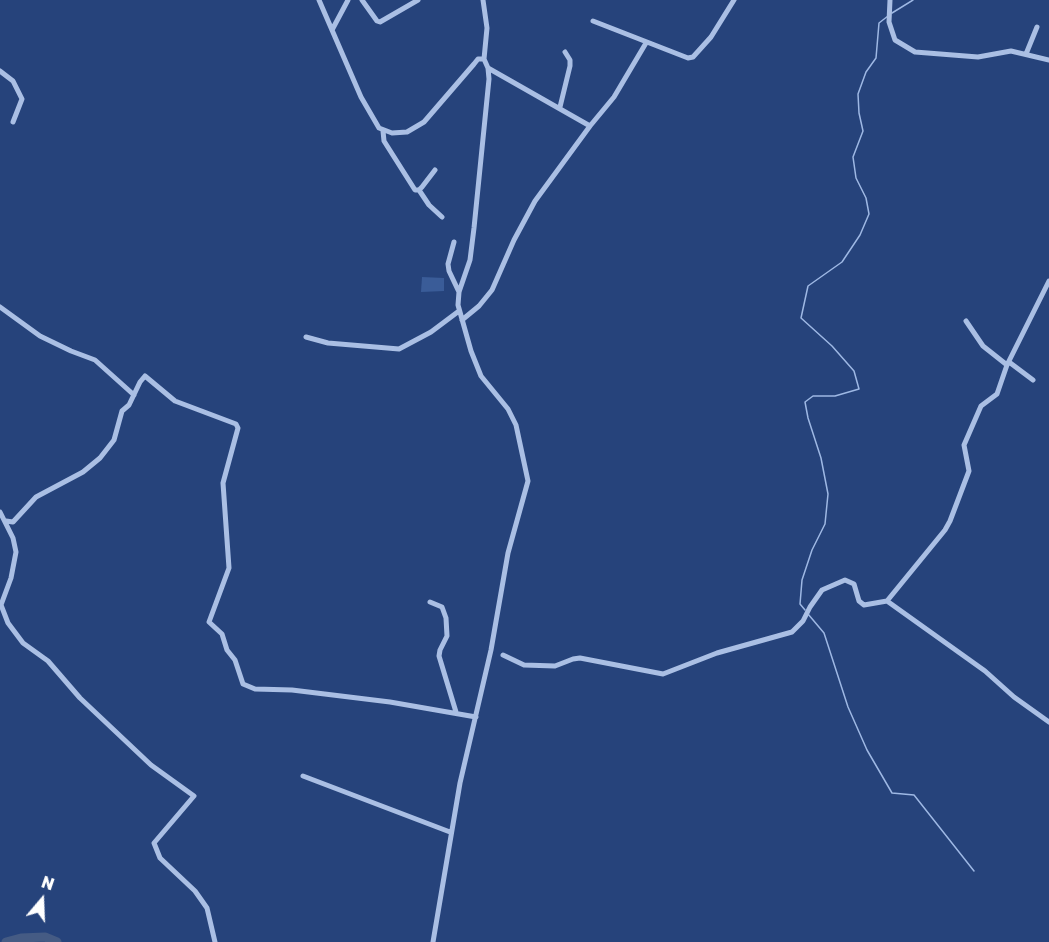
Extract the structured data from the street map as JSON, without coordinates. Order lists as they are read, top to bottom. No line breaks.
{"north":"top"}
